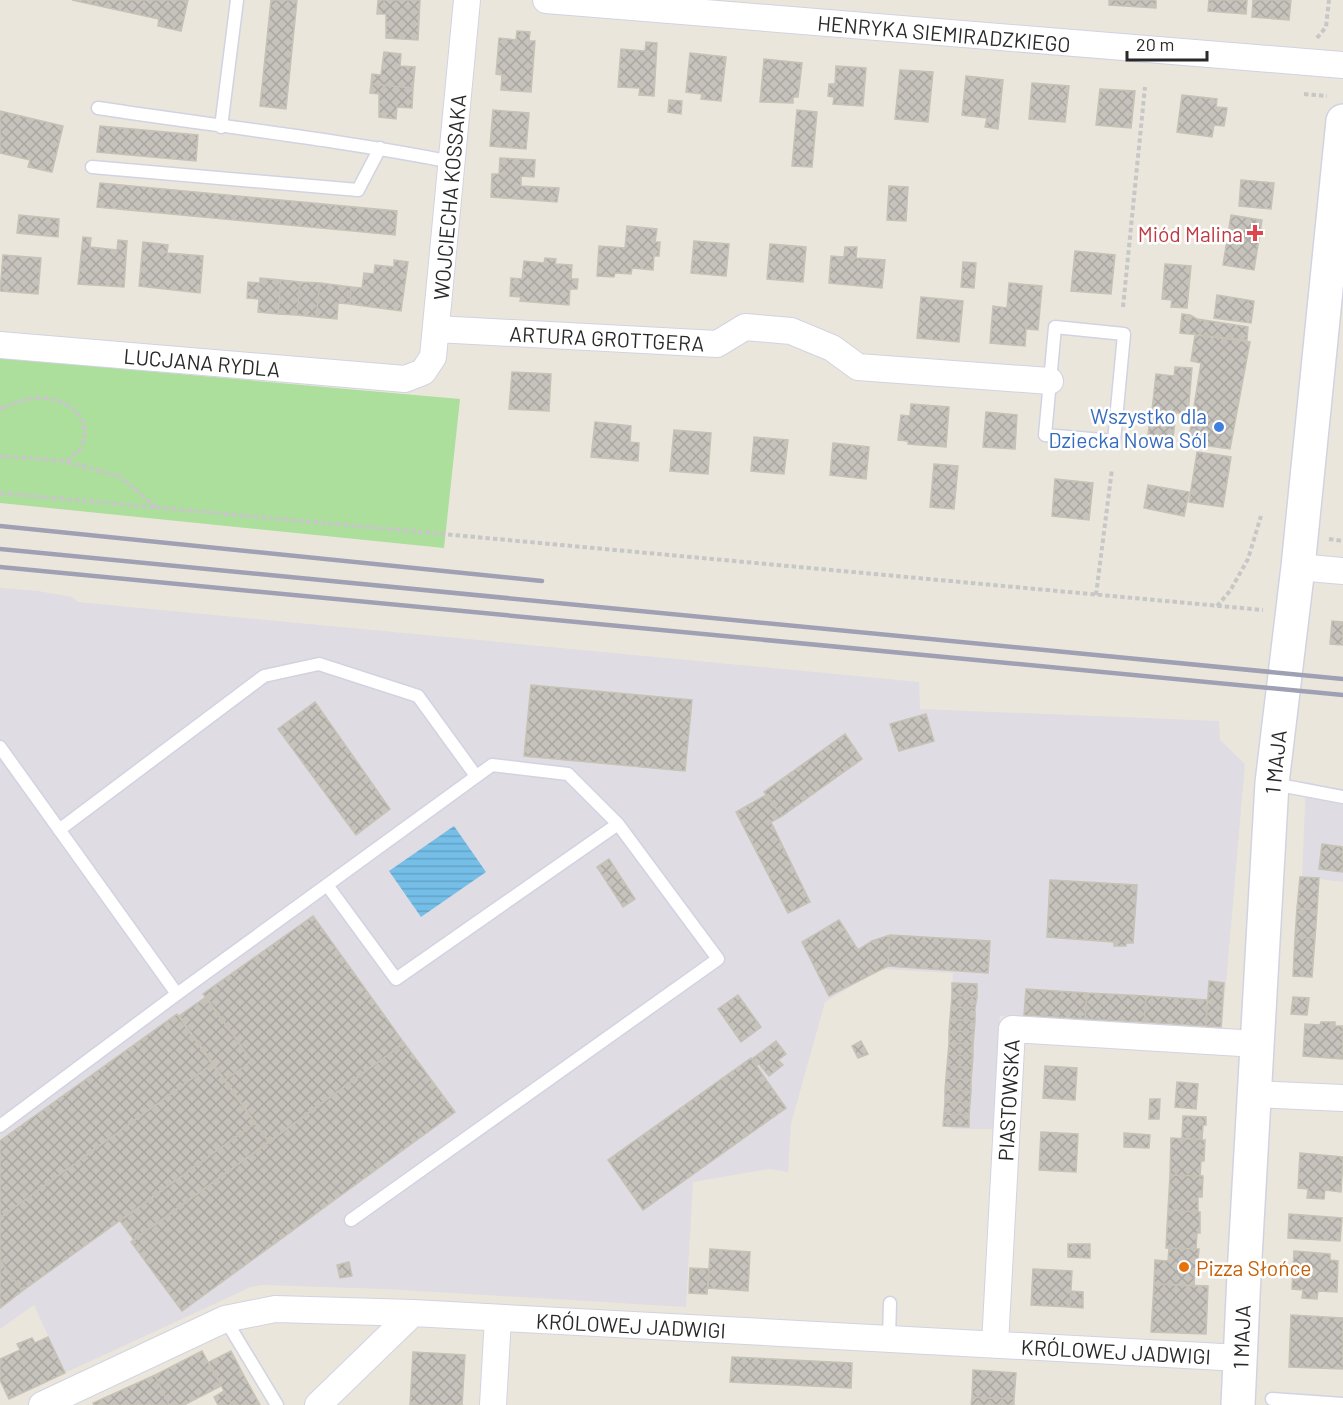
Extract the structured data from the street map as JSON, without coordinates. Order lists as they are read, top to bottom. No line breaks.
{"streets":{"street":["HENRYKA SIEMIRADZKIEGO","WOJCIECHA KOSSAKA","ARTURA GROTTGERA","LUCJANA RYDLA","1 MAJA","PIASTOWSKA","KRÓLOWEJ JADWIGI"]},"crossings":[["WOJCIECHA KOSSAKA","ARTURA GROTTGERA"],["WOJCIECHA KOSSAKA","LUCJANA RYDLA"],["1 MAJA","PIASTOWSKA"],["1 MAJA","KRÓLOWEJ JADWIGI"],["PIASTOWSKA","KRÓLOWEJ JADWIGI"]],"places":{"health":["Miód Malina"],"other":["Wszystko dla Dziecka Nowa Sól","Pizza Słońce"]},"scale_bar":"20 m"}
